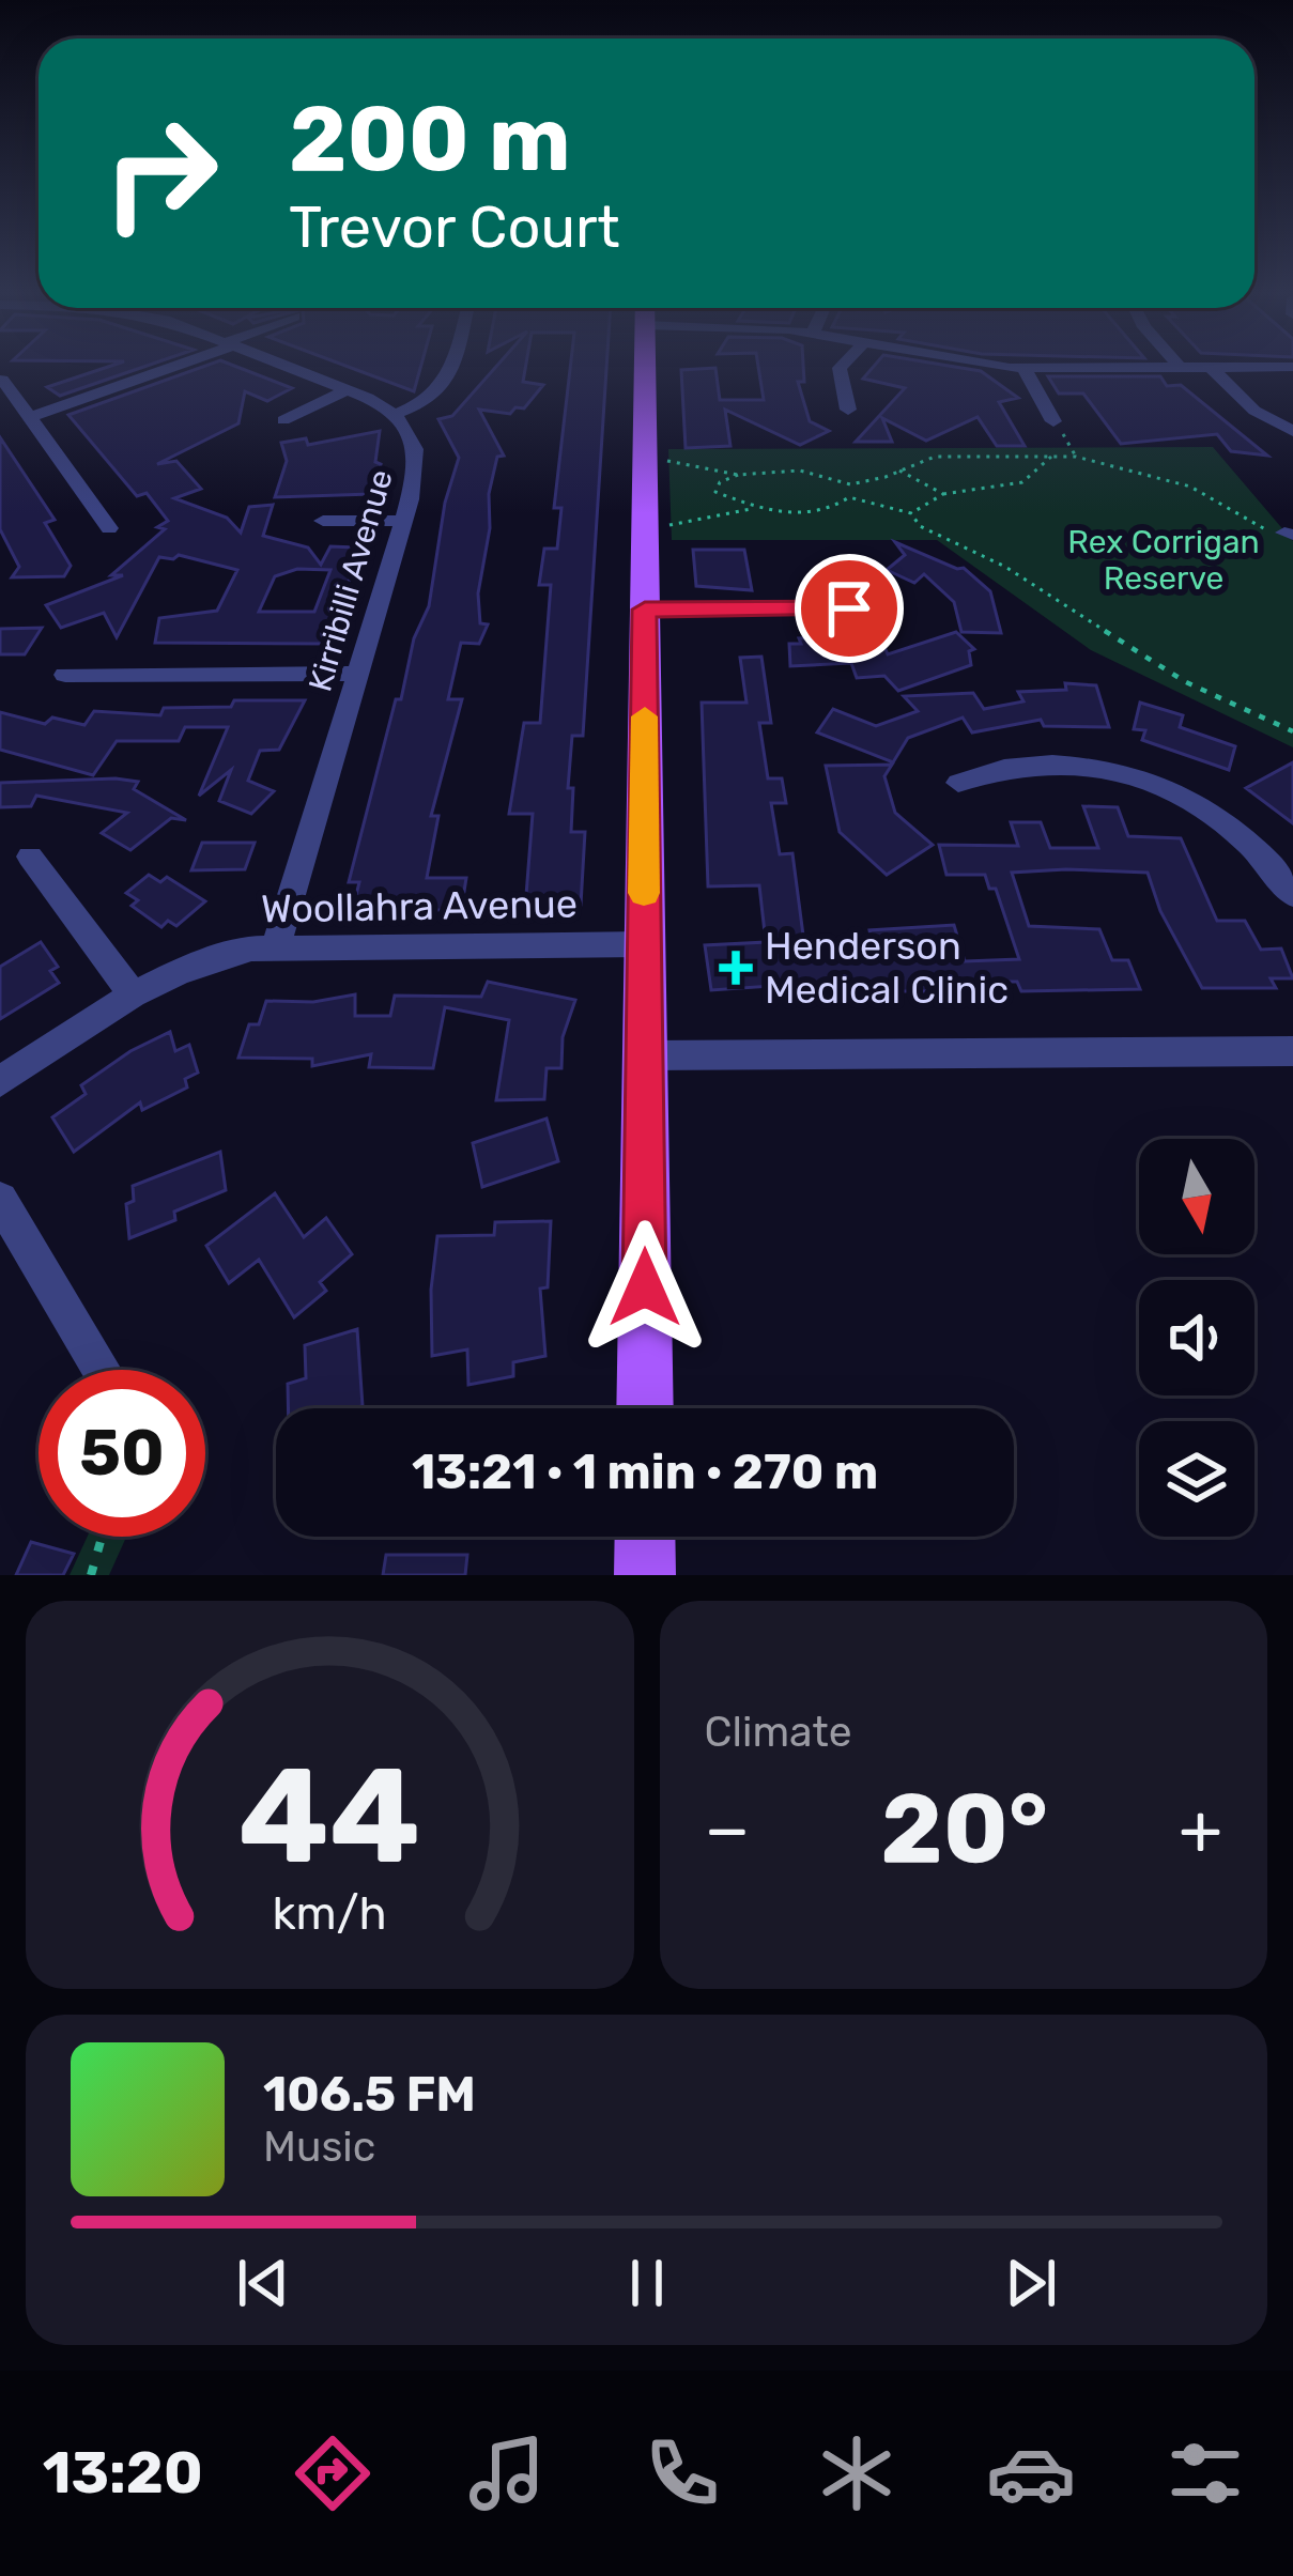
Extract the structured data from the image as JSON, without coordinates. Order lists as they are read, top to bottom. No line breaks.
{"streets":{"street":["Kirribilli Avenue","Woollahra Avenue"]},"crossings":[["Kirribilli Avenue","Woollahra Avenue"]],"parks":["Rex Corrigan Reserve"],"places":{"health":["Henderson Medical Clinic"]},"north":"bottom","page":{"turn":["200 m","Trevor Court"],"limit":"50","trip":"13:21 · 1 min · 270 m","tile":"Climate","heat":["−","20°","+"],"song":["106.5 FM","Music"],"tabs":"13:20","gauge":["44","km/h"]}}
